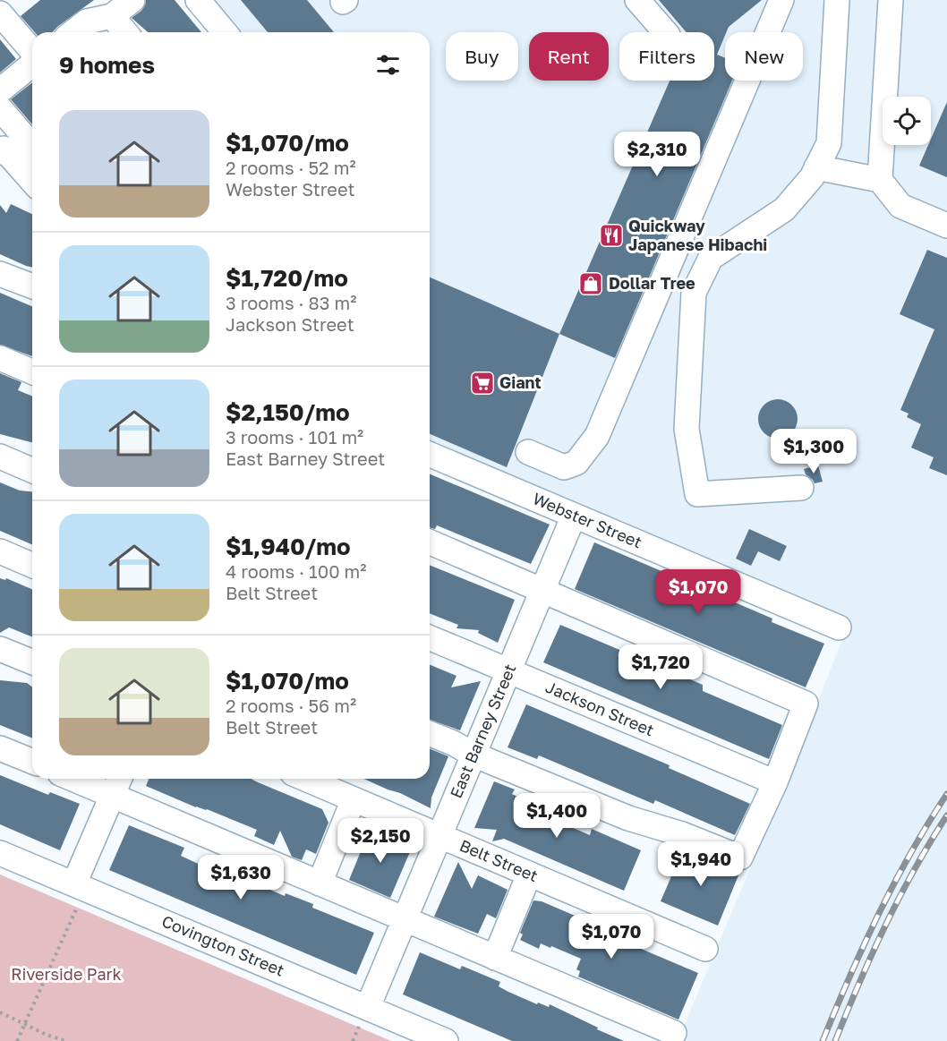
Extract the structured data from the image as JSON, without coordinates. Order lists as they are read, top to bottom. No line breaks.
{"streets":{"street":["Webster Street","Jackson Street","East Barney Street","Belt Street","Covington Street"]},"crossings":[["Webster Street","East Barney Street"],["Jackson Street","East Barney Street"],["East Barney Street","Belt Street"],["East Barney Street","Covington Street"]],"parks":["Riverside Park"],"places":{"restaurant":["Quickway Japanese Hibachi"],"shop":["Dollar Tree"],"supermarket":["Giant"]},"page":{"chip":["Buy","Rent","Filters","New"],"heading":"9 homes","list":[{"name":"$1,070/mo","note":"2 rooms · 52 m² · Webster Street"},{"name":"$1,720/mo","note":"3 rooms · 83 m² · Jackson Street"},{"name":"$2,150/mo","note":"3 rooms · 101 m² · East Barney Street"},{"name":"$1,940/mo","note":"4 rooms · 100 m² · Belt Street"},{"name":"$1,070/mo","note":"2 rooms · 56 m² · Belt Street"}],"price":["$2,310","$1,300","$1,070","$1,720","$1,400","$2,150","$1,940","$1,630","$1,070"]}}
